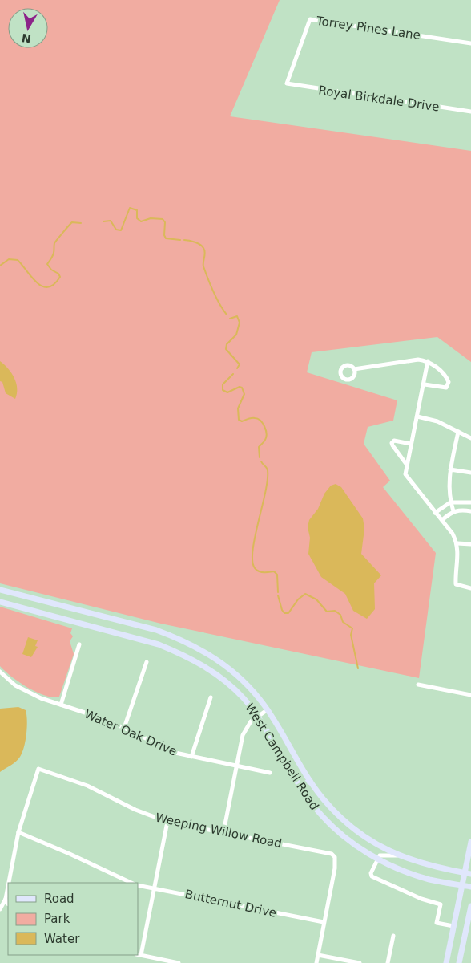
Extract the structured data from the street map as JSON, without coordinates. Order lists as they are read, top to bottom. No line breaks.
{"streets":{"main road":["West Campbell Road"],"street":["Torrey Pines Lane","Royal Birkdale Drive","Water Oak Drive","Weeping Willow Road","Butternut Drive"]},"crossings":[["Torrey Pines Lane","Royal Birkdale Drive"],["Weeping Willow Road","Butternut Drive"]],"legend":["Road","Park","Water"],"north":"bottom"}
